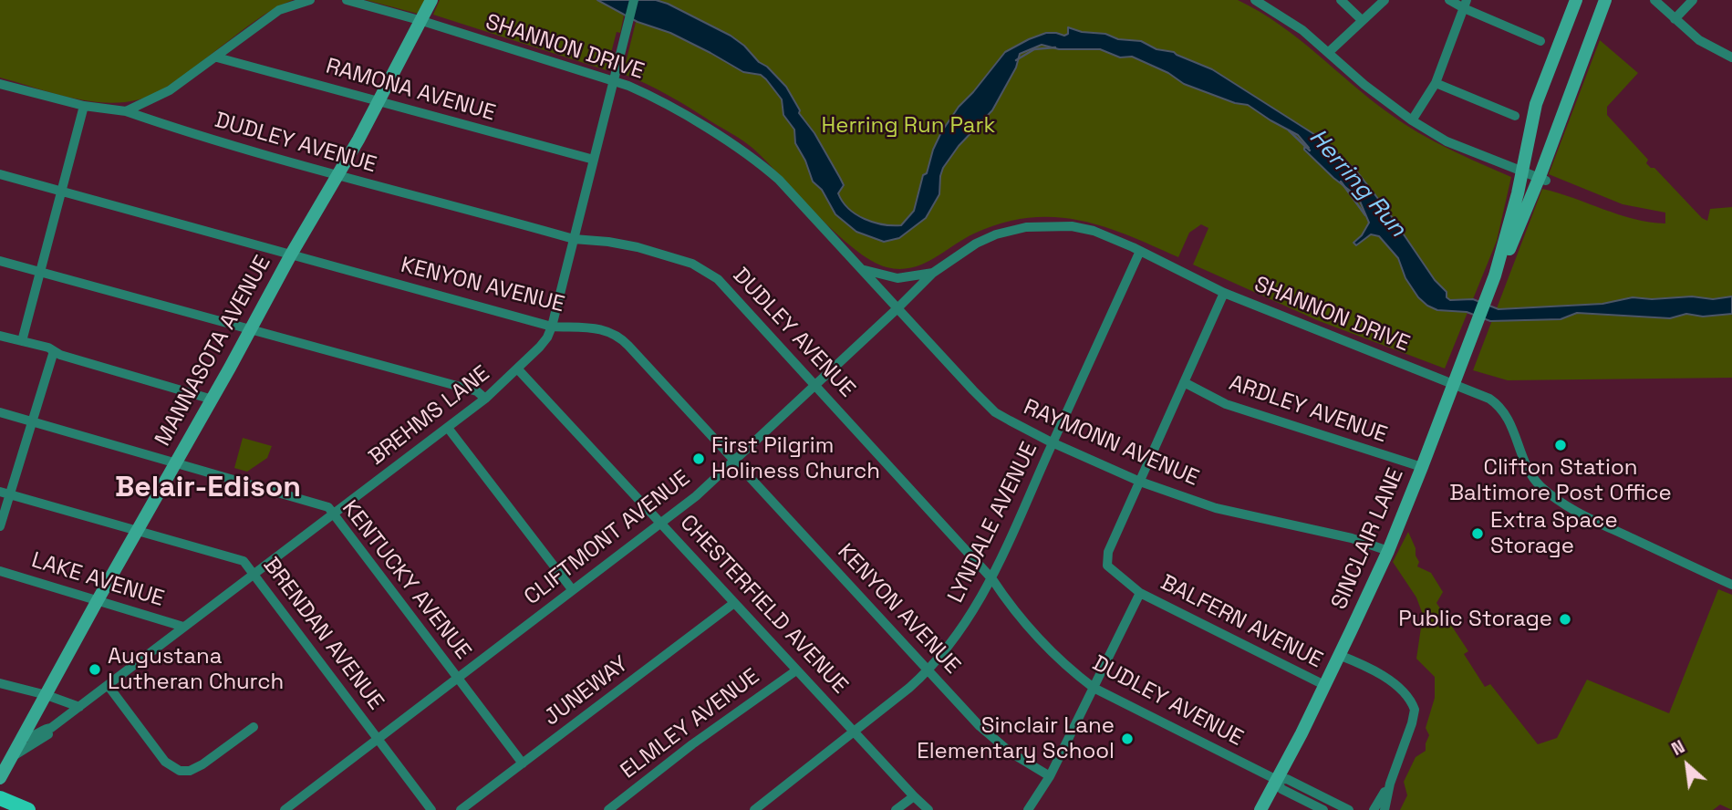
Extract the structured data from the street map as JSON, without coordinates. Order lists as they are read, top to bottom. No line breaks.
{"streets":{"main road":["MANNASOTA AVENUE","SINCLAIR LANE"],"street":["SHANNON DRIVE","RAMONA AVENUE","DUDLEY AVENUE","KENYON AVENUE","ARDLEY AVENUE","BREHMS LANE","RAYMONN AVENUE","LYNDALE AVENUE","CLIFTMONT AVENUE","LAKE AVENUE","KENTUCKY AVENUE","CHESTERFIELD AVENUE","BALFERN AVENUE","BRENDAN AVENUE","JUNEWAY","ELMLEY AVENUE"]},"crossings":[["SHANNON DRIVE","MANNASOTA AVENUE"],["SHANNON DRIVE","BREHMS LANE"],["SHANNON DRIVE","RAYMONN AVENUE"],["SHANNON DRIVE","LYNDALE AVENUE"],["SHANNON DRIVE","CLIFTMONT AVENUE"],["SHANNON DRIVE","SINCLAIR LANE"],["RAMONA AVENUE","MANNASOTA AVENUE"],["RAMONA AVENUE","BREHMS LANE"],["DUDLEY AVENUE","MANNASOTA AVENUE"],["DUDLEY AVENUE","BREHMS LANE"],["DUDLEY AVENUE","LYNDALE AVENUE"],["DUDLEY AVENUE","CLIFTMONT AVENUE"],["DUDLEY AVENUE","SINCLAIR LANE"],["KENYON AVENUE","MANNASOTA AVENUE"],["KENYON AVENUE","BREHMS LANE"],["KENYON AVENUE","LYNDALE AVENUE"],["KENYON AVENUE","CLIFTMONT AVENUE"],["MANNASOTA AVENUE","BREHMS LANE"],["MANNASOTA AVENUE","LAKE AVENUE"],["MANNASOTA AVENUE","KENTUCKY AVENUE"],["MANNASOTA AVENUE","BRENDAN AVENUE"],["ARDLEY AVENUE","SINCLAIR LANE"],["BREHMS LANE","LAKE AVENUE"],["BREHMS LANE","KENTUCKY AVENUE"],["BREHMS LANE","CHESTERFIELD AVENUE"],["BREHMS LANE","BRENDAN AVENUE"],["RAYMONN AVENUE","LYNDALE AVENUE"],["RAYMONN AVENUE","CLIFTMONT AVENUE"],["RAYMONN AVENUE","SINCLAIR LANE"],["RAYMONN AVENUE","BALFERN AVENUE"],["LYNDALE AVENUE","CHESTERFIELD AVENUE"],["CLIFTMONT AVENUE","KENTUCKY AVENUE"],["CLIFTMONT AVENUE","CHESTERFIELD AVENUE"],["CLIFTMONT AVENUE","BRENDAN AVENUE"],["SINCLAIR LANE","BALFERN AVENUE"],["KENTUCKY AVENUE","JUNEWAY"],["CHESTERFIELD AVENUE","JUNEWAY"],["CHESTERFIELD AVENUE","ELMLEY AVENUE"]],"districts":["Belair-Edison"],"water":["Herring Run"],"parks":["Herring Run Park"],"places":["Clifton Station Baltimore Post Office","First Pilgrim Holiness Church","Extra Space Storage","Public Storage","Augustana Lutheran Church","Sinclair Lane Elementary School"],"north":"top left"}
